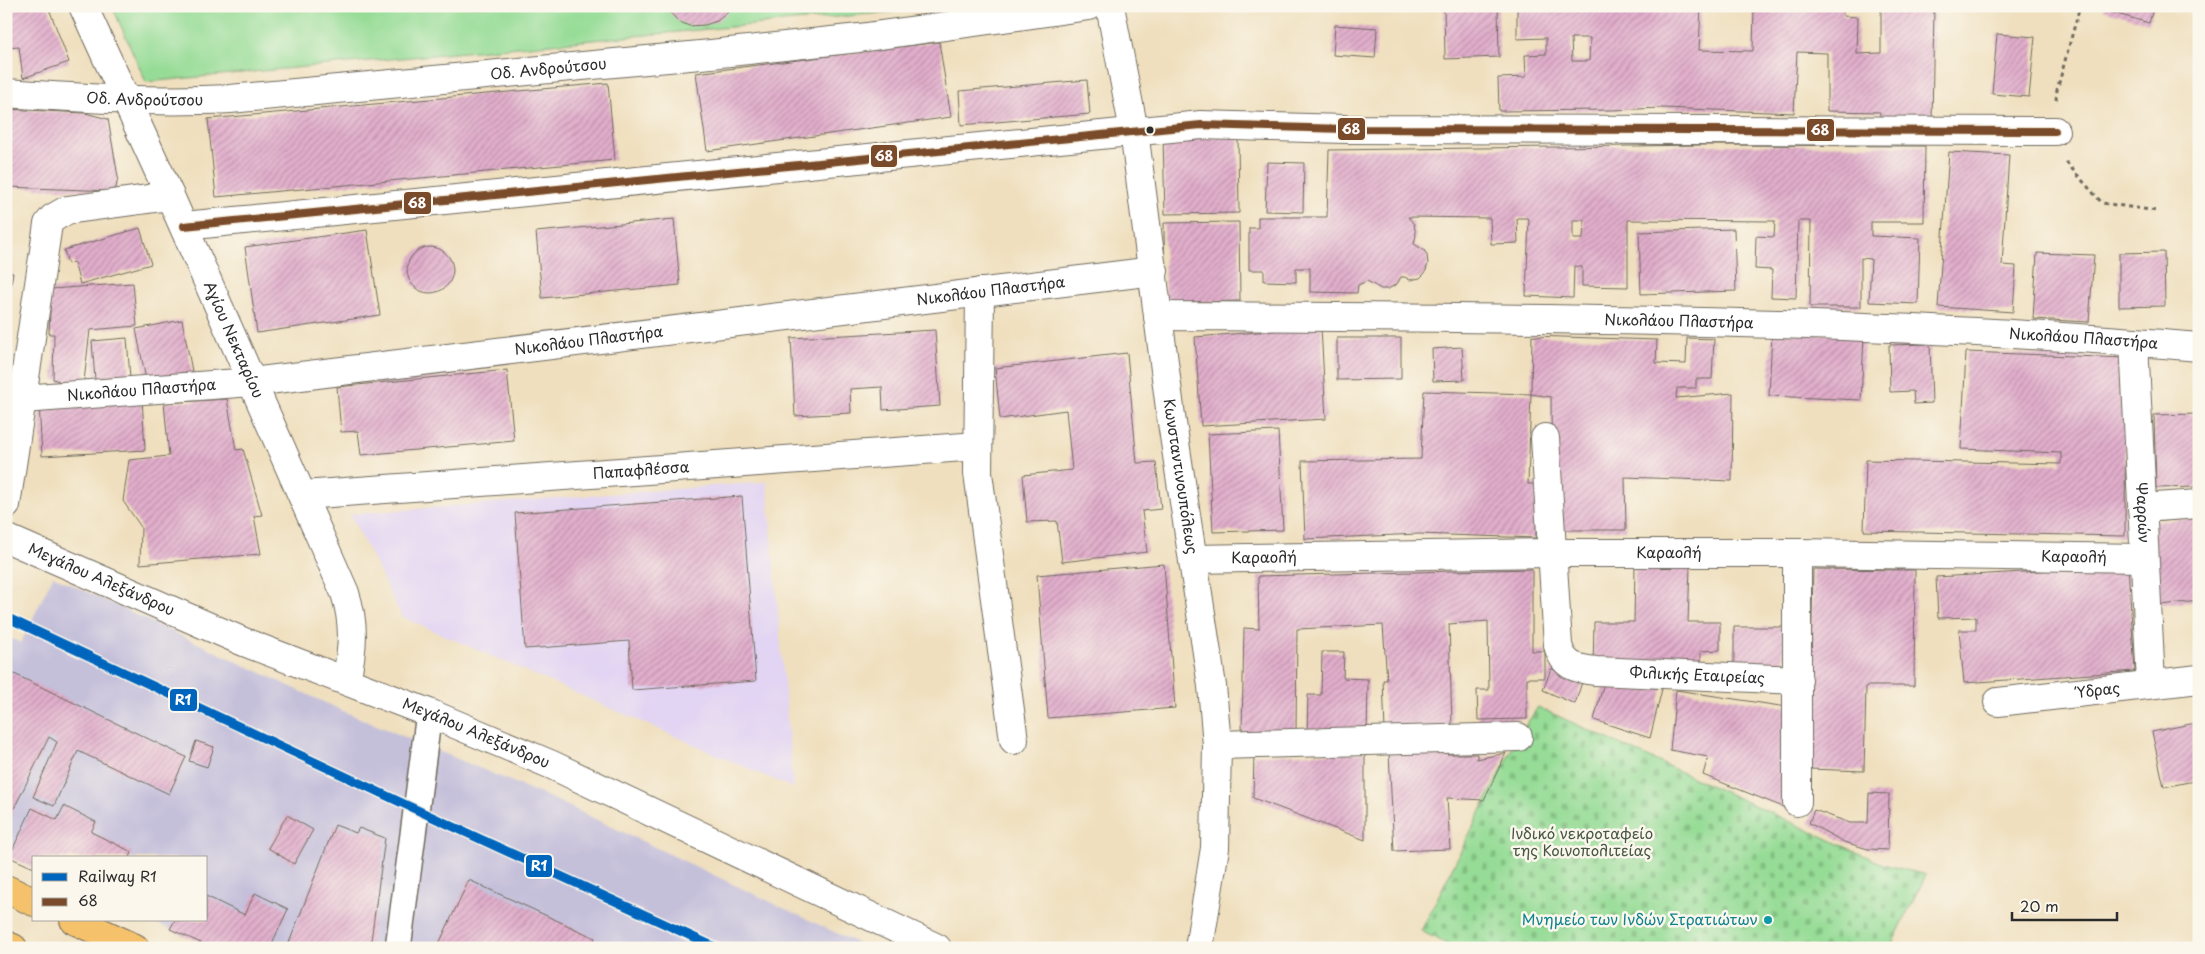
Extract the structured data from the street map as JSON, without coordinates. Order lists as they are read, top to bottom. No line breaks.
{"streets":{"street":["Οδ. Ανδρούτσου","Νικολάου Πλαστήρα","Αγίου Νεκταρίου","Παπαφλέσσα","Κωνσταντινουπόλεως","Ψαρρών","Καραολή","Μεγάλου Αλεξάνδρου","Φιλικής Εταιρείας","Ύδρας"]},"crossings":[["Οδ. Ανδρούτσου","Αγίου Νεκταρίου"],["Νικολάου Πλαστήρα","Αγίου Νεκταρίου"],["Νικολάου Πλαστήρα","Κωνσταντινουπόλεως"],["Νικολάου Πλαστήρα","Ψαρρών"],["Αγίου Νεκταρίου","Παπαφλέσσα"],["Αγίου Νεκταρίου","Μεγάλου Αλεξάνδρου"],["Κωνσταντινουπόλεως","Καραολή"],["Ψαρρών","Καραολή"],["Ψαρρών","Ύδρας"],["Καραολή","Φιλικής Εταιρείας"]],"parks":["Ινδικό νεκροταφείο της Κοινοπολιτείας"],"places":["Μνημείο των Ινδών Στρατιώτων"],"lines":["transit line 68","rail line R1"],"legend":["Railway R1","68"],"scale_bar":"20 m"}
